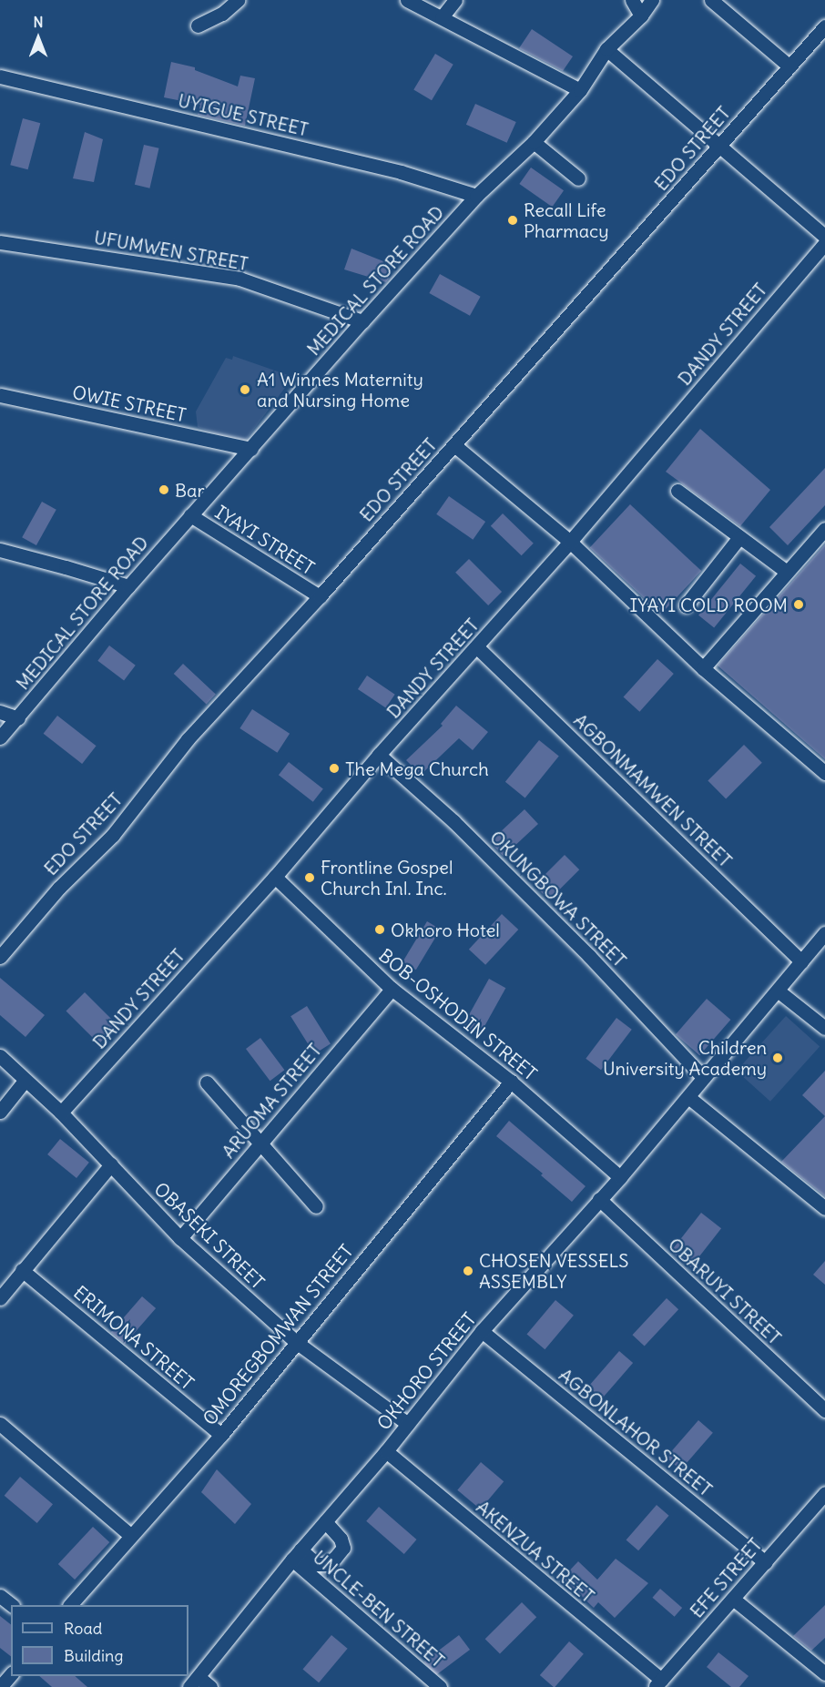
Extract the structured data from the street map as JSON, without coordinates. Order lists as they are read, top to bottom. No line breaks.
{"streets":{"street":["UYIGUE STREET","EDO STREET","UFUMWEN STREET","MEDICAL STORE ROAD","DANDY STREET","OWIE STREET","IYAYI STREET","AGBONMAMWEN STREET","OKUNGBOWA STREET","BOB-OSHODIN STREET","ARUOMA STREET","OBASEKI STREET","OBARUYI STREET","OMOREGBOMWAN STREET","ERIMONA STREET","OKHORO STREET","AGBONLAHOR STREET","AKENZUA STREET","EFE STREET","UNCLE-BEN STREET"]},"crossings":[["UYIGUE STREET","MEDICAL STORE ROAD"],["EDO STREET","IYAYI STREET"],["UFUMWEN STREET","MEDICAL STORE ROAD"],["MEDICAL STORE ROAD","OWIE STREET"],["MEDICAL STORE ROAD","IYAYI STREET"],["DANDY STREET","AGBONMAMWEN STREET"],["DANDY STREET","OKUNGBOWA STREET"],["DANDY STREET","BOB-OSHODIN STREET"],["DANDY STREET","OBASEKI STREET"],["AGBONMAMWEN STREET","OKHORO STREET"],["OKUNGBOWA STREET","OKHORO STREET"],["BOB-OSHODIN STREET","ARUOMA STREET"],["BOB-OSHODIN STREET","OMOREGBOMWAN STREET"],["BOB-OSHODIN STREET","OKHORO STREET"],["ARUOMA STREET","OBASEKI STREET"],["OBASEKI STREET","OMOREGBOMWAN STREET"],["OBASEKI STREET","OKHORO STREET"],["OBARUYI STREET","OKHORO STREET"],["OMOREGBOMWAN STREET","ERIMONA STREET"],["OKHORO STREET","AGBONLAHOR STREET"],["OKHORO STREET","AKENZUA STREET"],["OKHORO STREET","UNCLE-BEN STREET"],["AGBONLAHOR STREET","EFE STREET"],["AKENZUA STREET","EFE STREET"]],"places":["Recall Life Pharmacy","A1 Winnes Maternity and Nursing Home","Bar","IYAYI COLD ROOM","The Mega Church","Frontline Gospel Church Inl. Inc.","Okhoro Hotel","Children University Academy","CHOSEN VESSELS ASSEMBLY"],"legend":["Road","Building"],"north":"top"}
